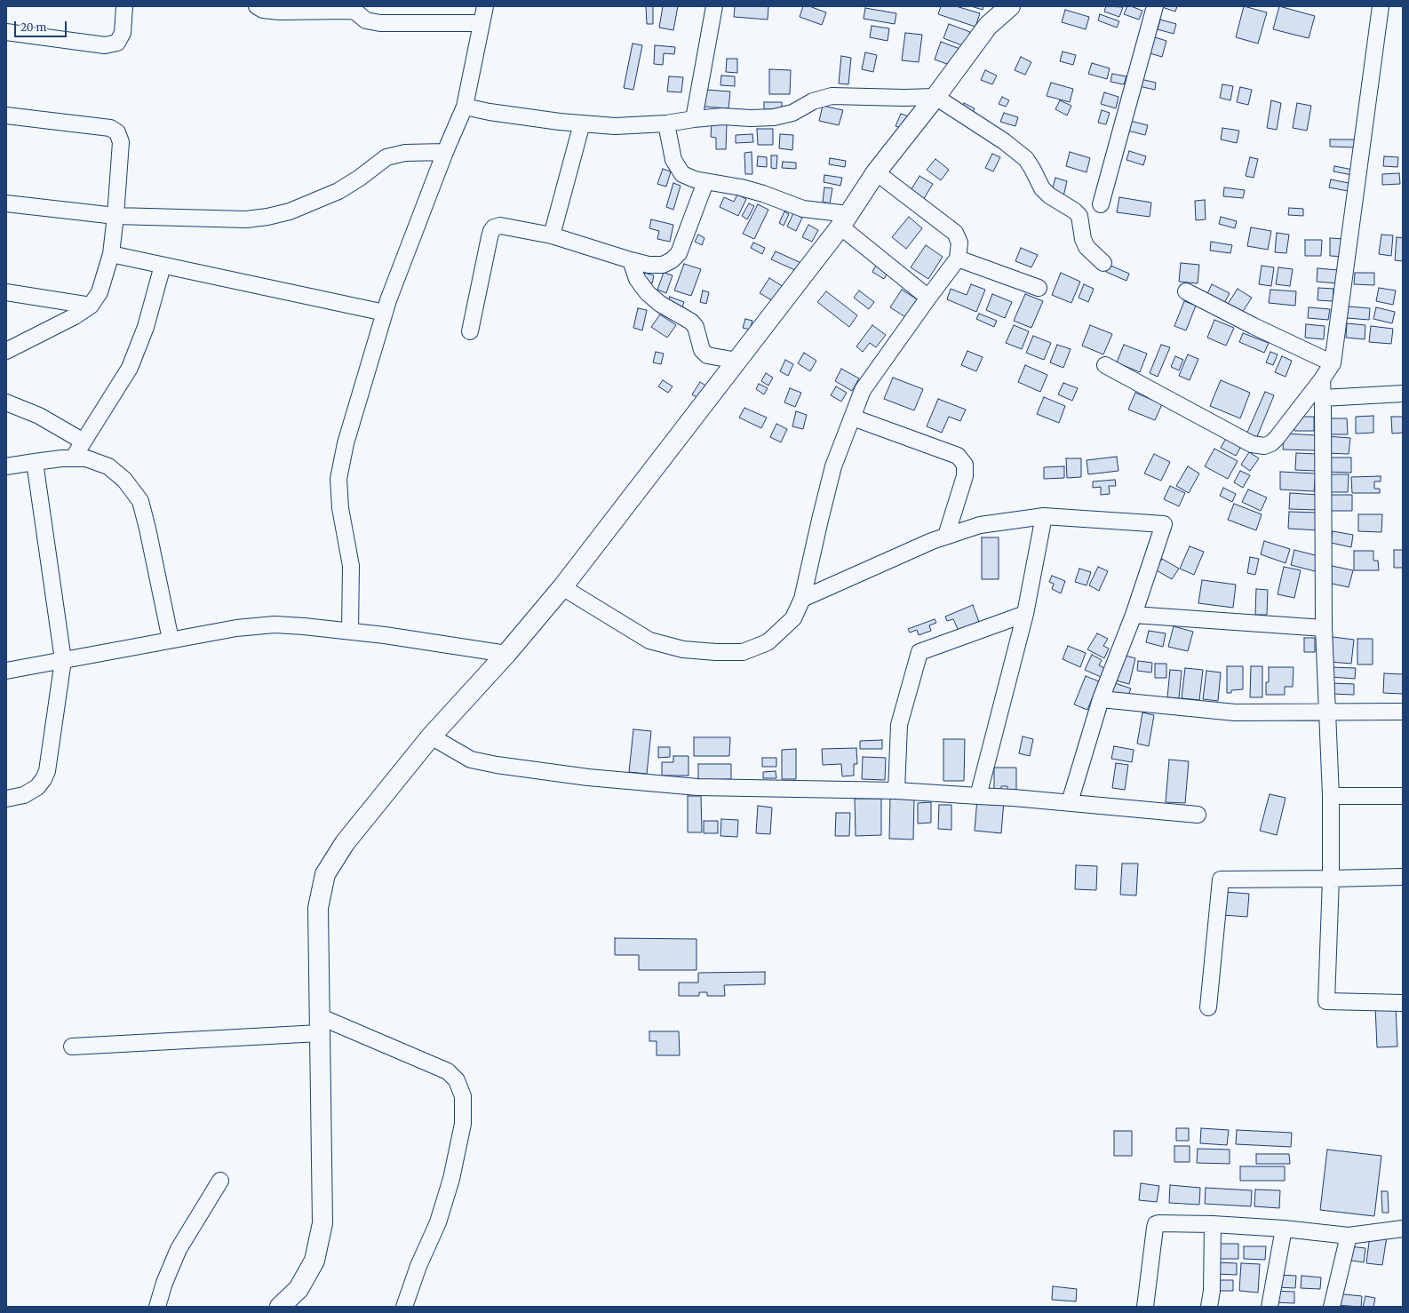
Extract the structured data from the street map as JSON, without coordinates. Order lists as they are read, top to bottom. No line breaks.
{"scale_bar":"20 m"}
